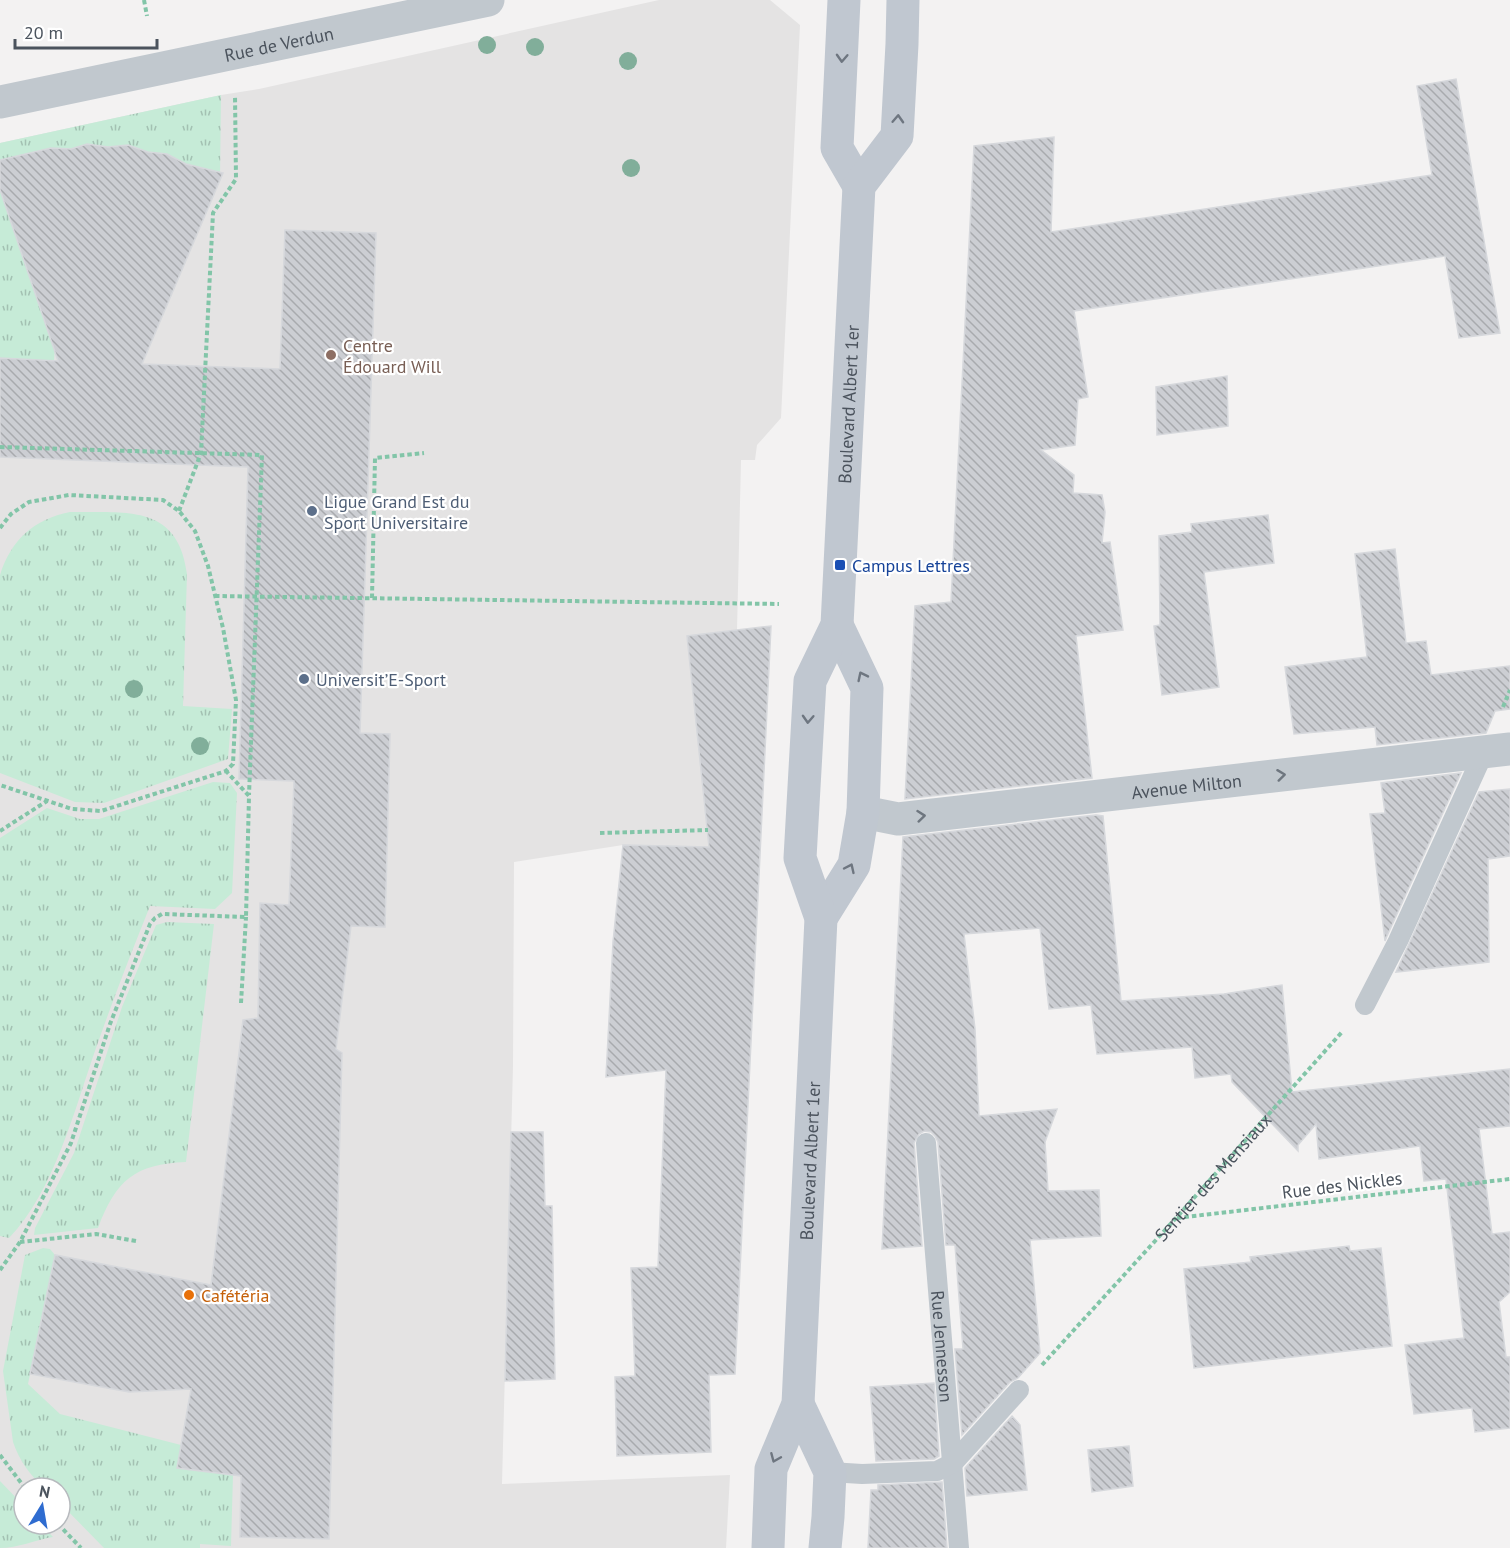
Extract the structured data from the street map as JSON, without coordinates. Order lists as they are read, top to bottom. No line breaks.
{"streets":{"main road":["Boulevard Albert 1er"],"street":["Rue de Verdun","Avenue Milton"],"lane":["Rue Jennesson"],"path":["Sentier des Mensiaux","Rue des Nickles"]},"crossings":[["Boulevard Albert 1er","Avenue Milton"],["Sentier des Mensiaux","Rue des Nickles"]],"one_way":["Avenue Milton"],"places":{"other":["Centre Édouard Will","Ligue Grand Est du Sport Universitaire","Universit’E-Sport","Cafétéria"],"transit":["Campus Lettres"]},"scale_bar":"20 m","north":"top"}
